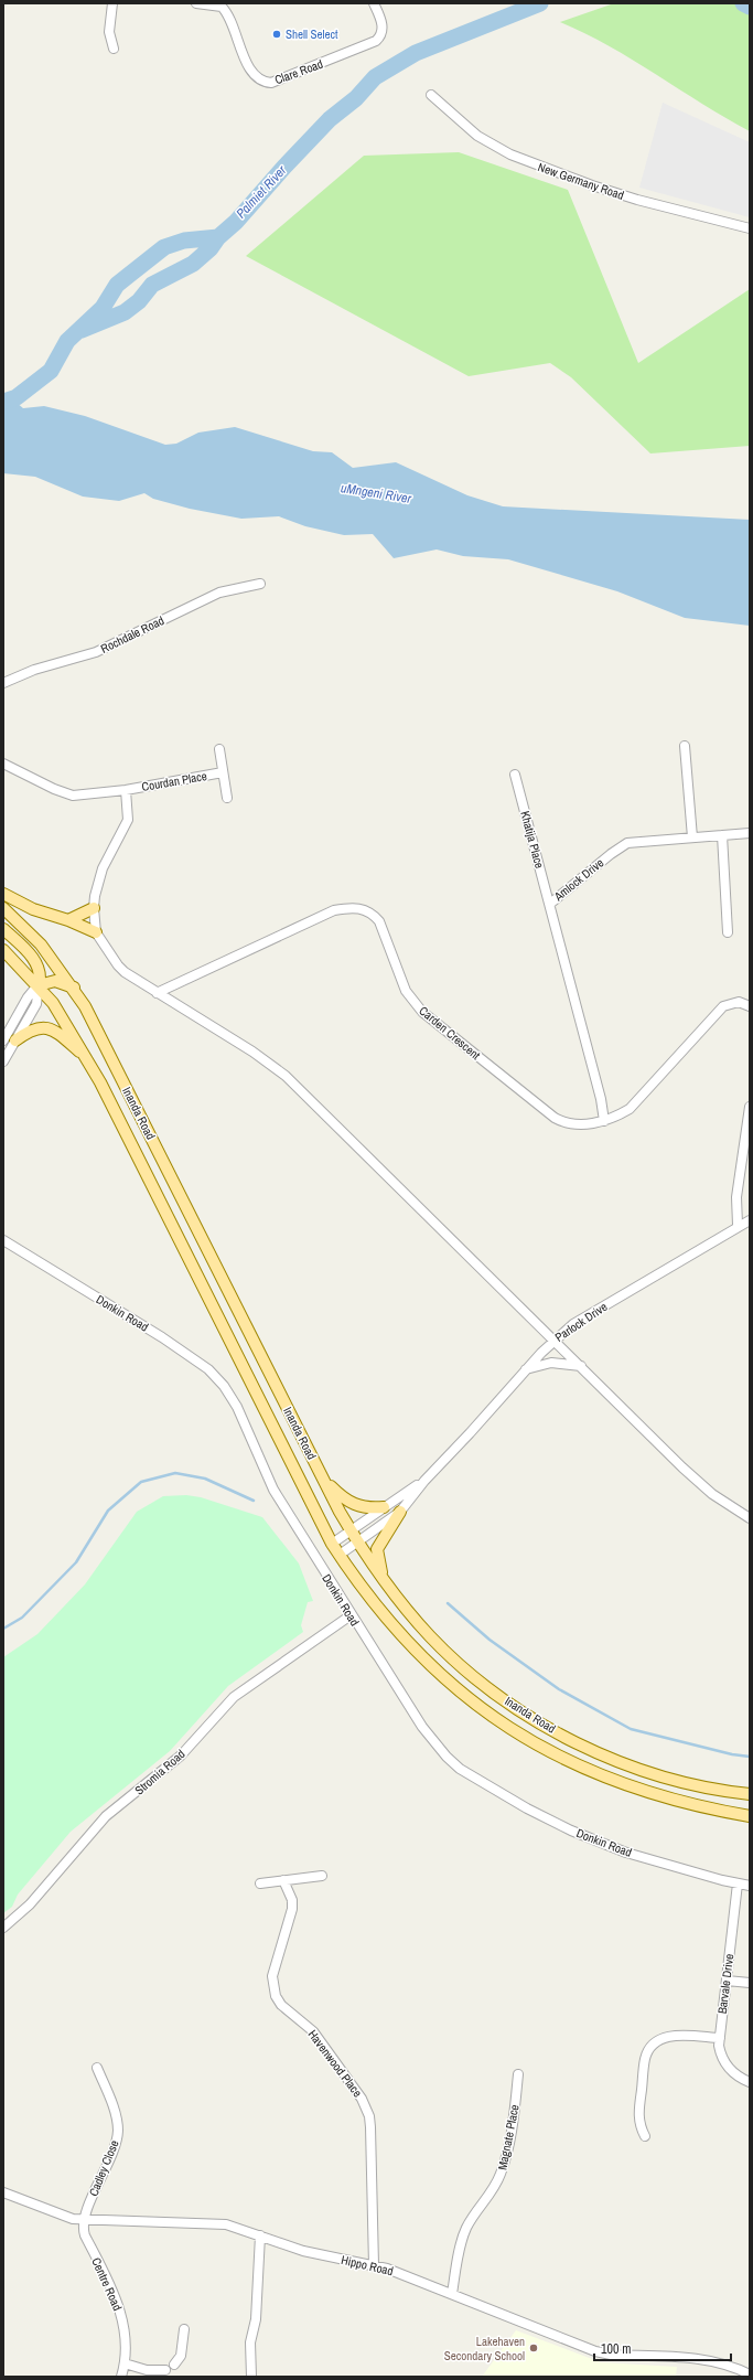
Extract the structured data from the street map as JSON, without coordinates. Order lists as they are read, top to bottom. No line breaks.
{"streets":{"main road":["Inanda Road"],"street":["Clare Road","New Germany Road","Rochdale Road","Courdan Place","Khatija Place","Amlock Drive","Carden Crescent","Donkin Road","Parlock Drive","Stromia Road","Barvale Drive","Havenwood Place","Magnate Place","Cadley Close","Hippo Road","Centre Road"]},"crossings":[["Khatija Place","Amlock Drive"],["Amlock Drive","Carden Crescent"],["Inanda Road","Parlock Drive"],["Donkin Road","Stromia Road"],["Donkin Road","Barvale Drive"],["Havenwood Place","Hippo Road"],["Magnate Place","Hippo Road"],["Cadley Close","Hippo Road"],["Cadley Close","Centre Road"],["Hippo Road","Centre Road"]],"water":["Palmiet River","uMngeni River"],"places":["Shell Select","Lakehaven Secondary School"],"scale_bar":"100 m"}
